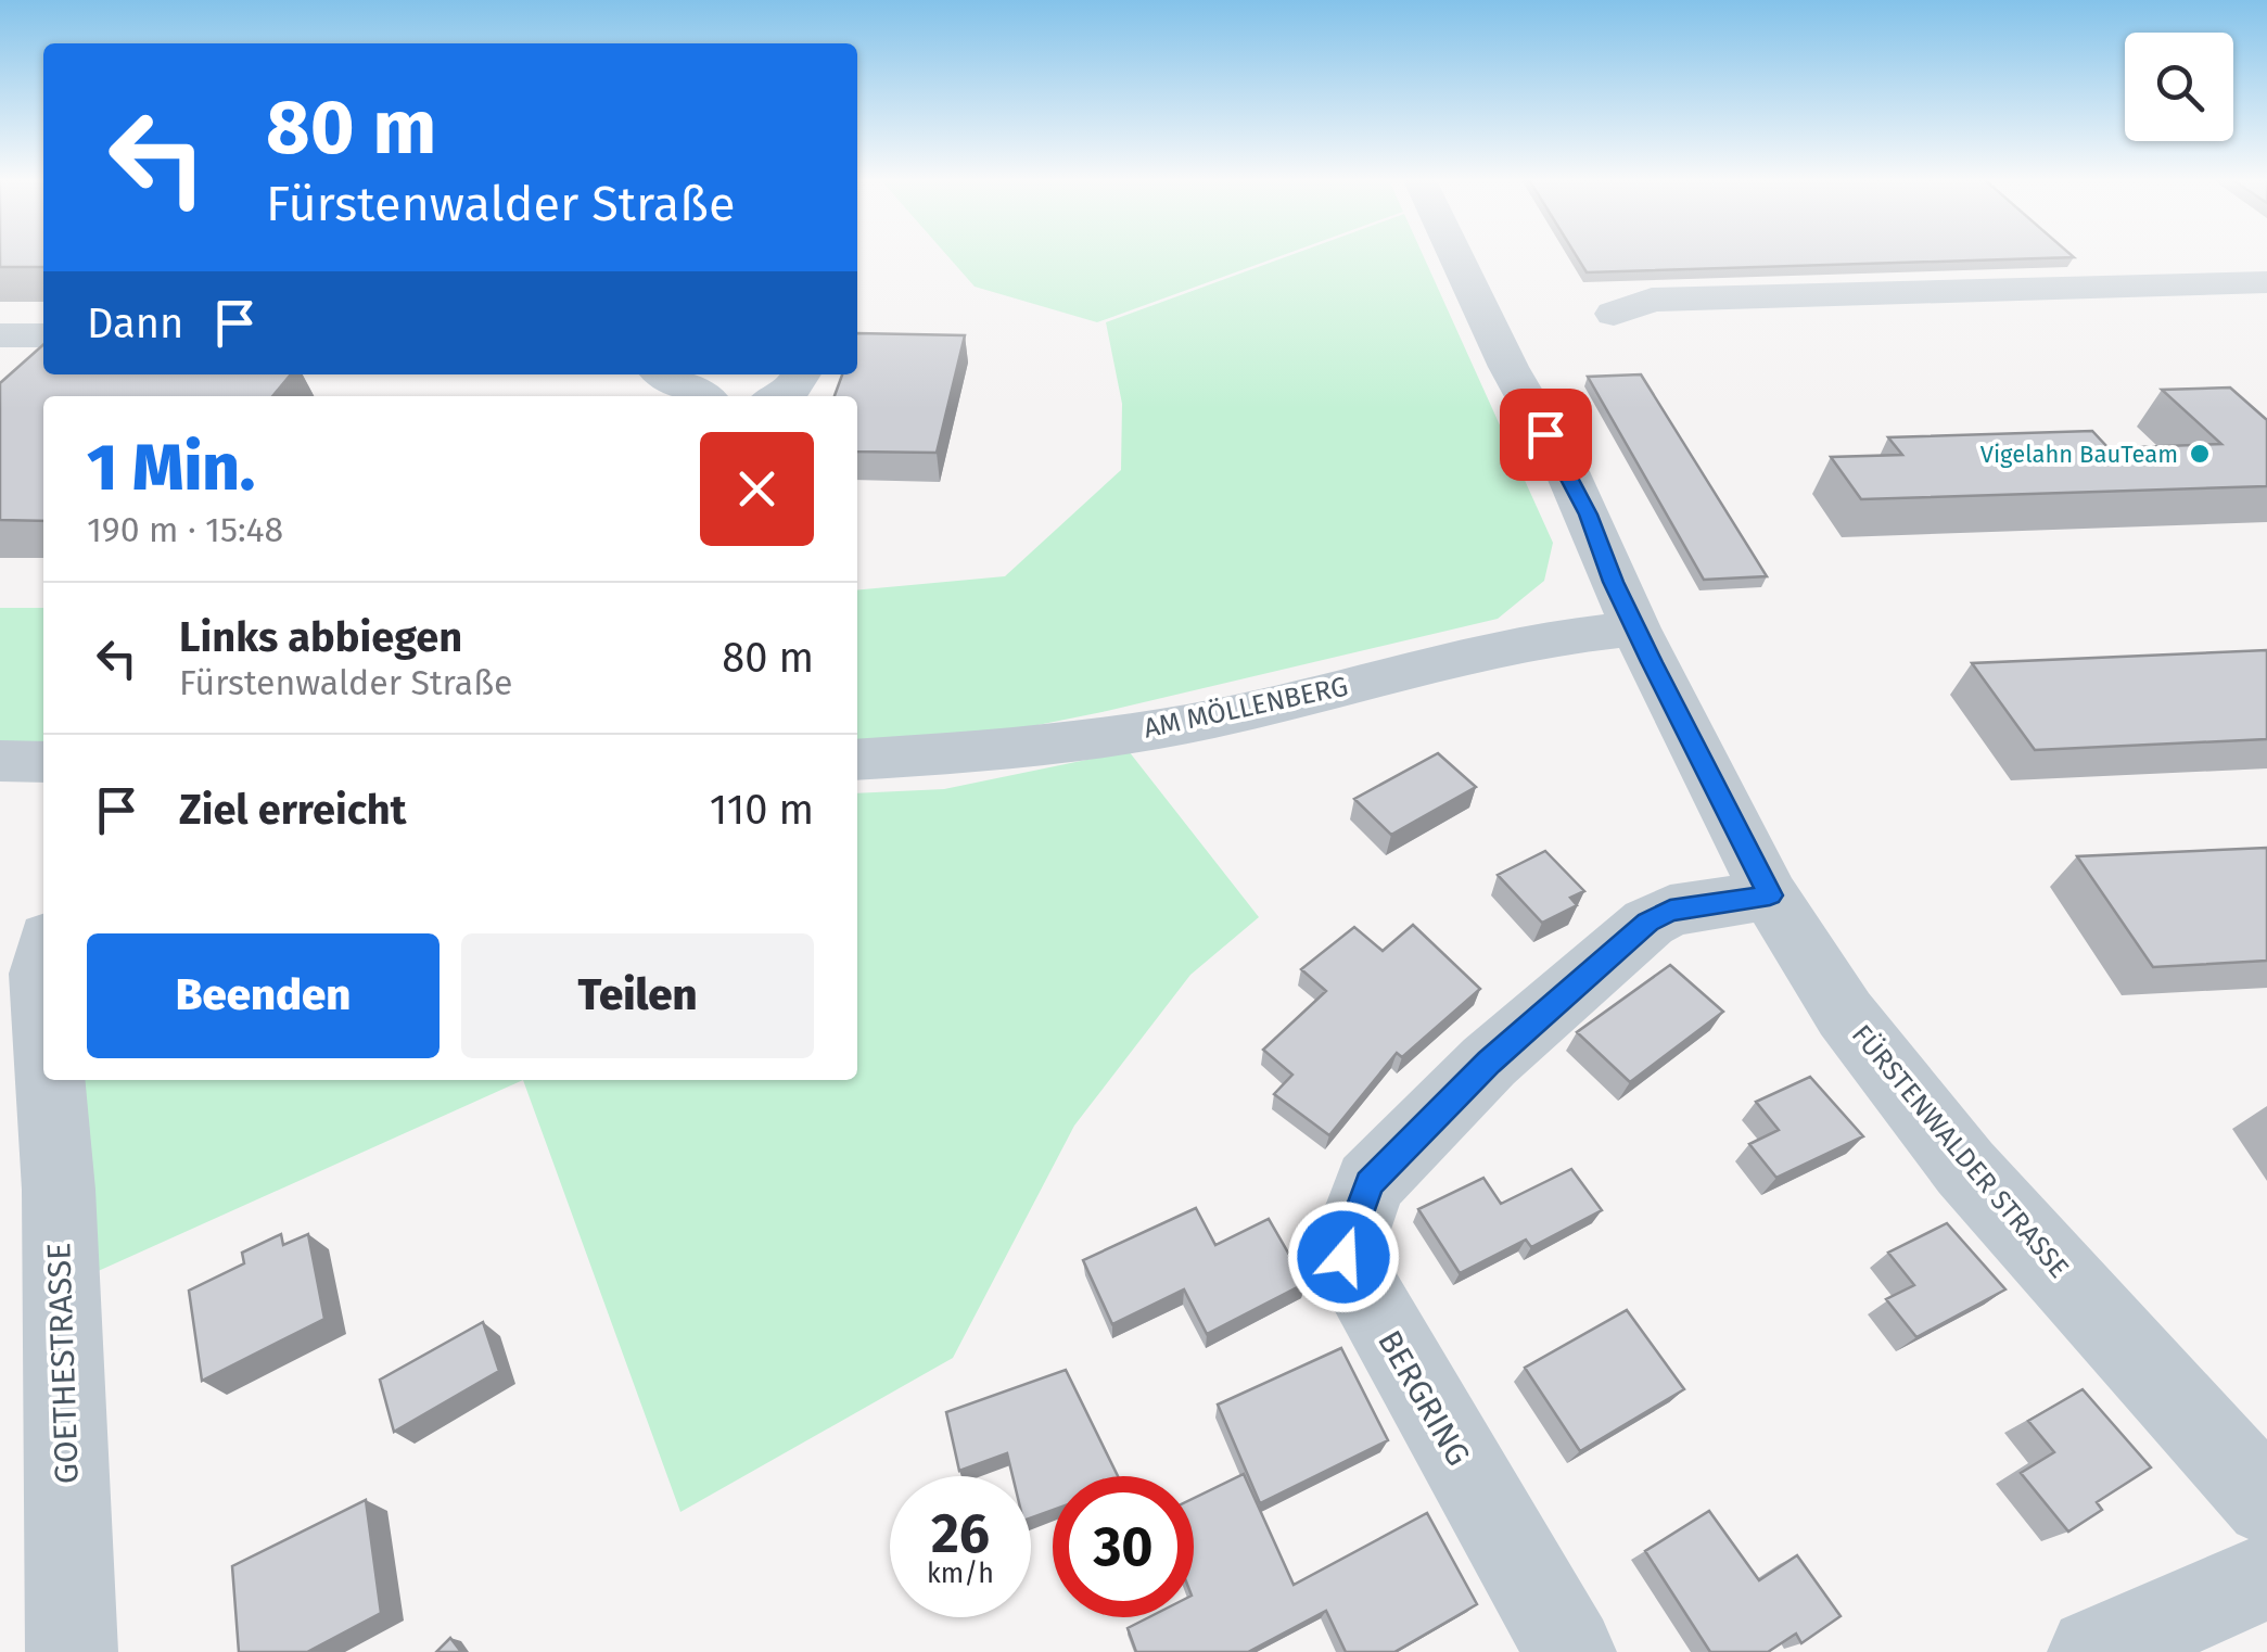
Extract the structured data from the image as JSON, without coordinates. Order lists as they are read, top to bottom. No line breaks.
{"streets":{"street":["AM MÖLLENBERG","FÜRSTENWALDER STRASSE","GOETHESTRASSE","BERGRING"]},"crossings":[["AM MÖLLENBERG","FÜRSTENWALDER STRASSE"],["FÜRSTENWALDER STRASSE","BERGRING"]],"places":["Vigelahn BauTeam"],"page":{"turn":["80 m","Fürstenwalder Straße"],"then":"Dann","heading":["1 Min.","190 m · 15:48"],"list":[{"name":"Links abbiegen","note":"Fürstenwalder Straße","value":"80 m"},{"name":"Ziel erreicht","value":"110 m"}],"buttons":["Beenden","Teilen"],"speed":"26 km/h","limit":"30"}}
